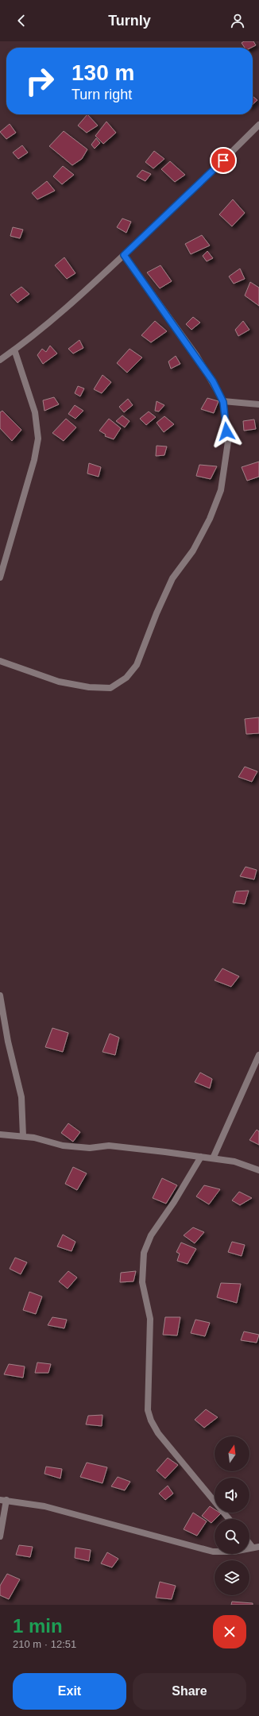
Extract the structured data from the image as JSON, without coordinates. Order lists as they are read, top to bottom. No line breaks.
{"north":"top","page":{"header":"Turnly","turn":["130 m","Turn right"],"heading":["1 min","210 m · 12:51"],"buttons":["Exit","Share"]}}
